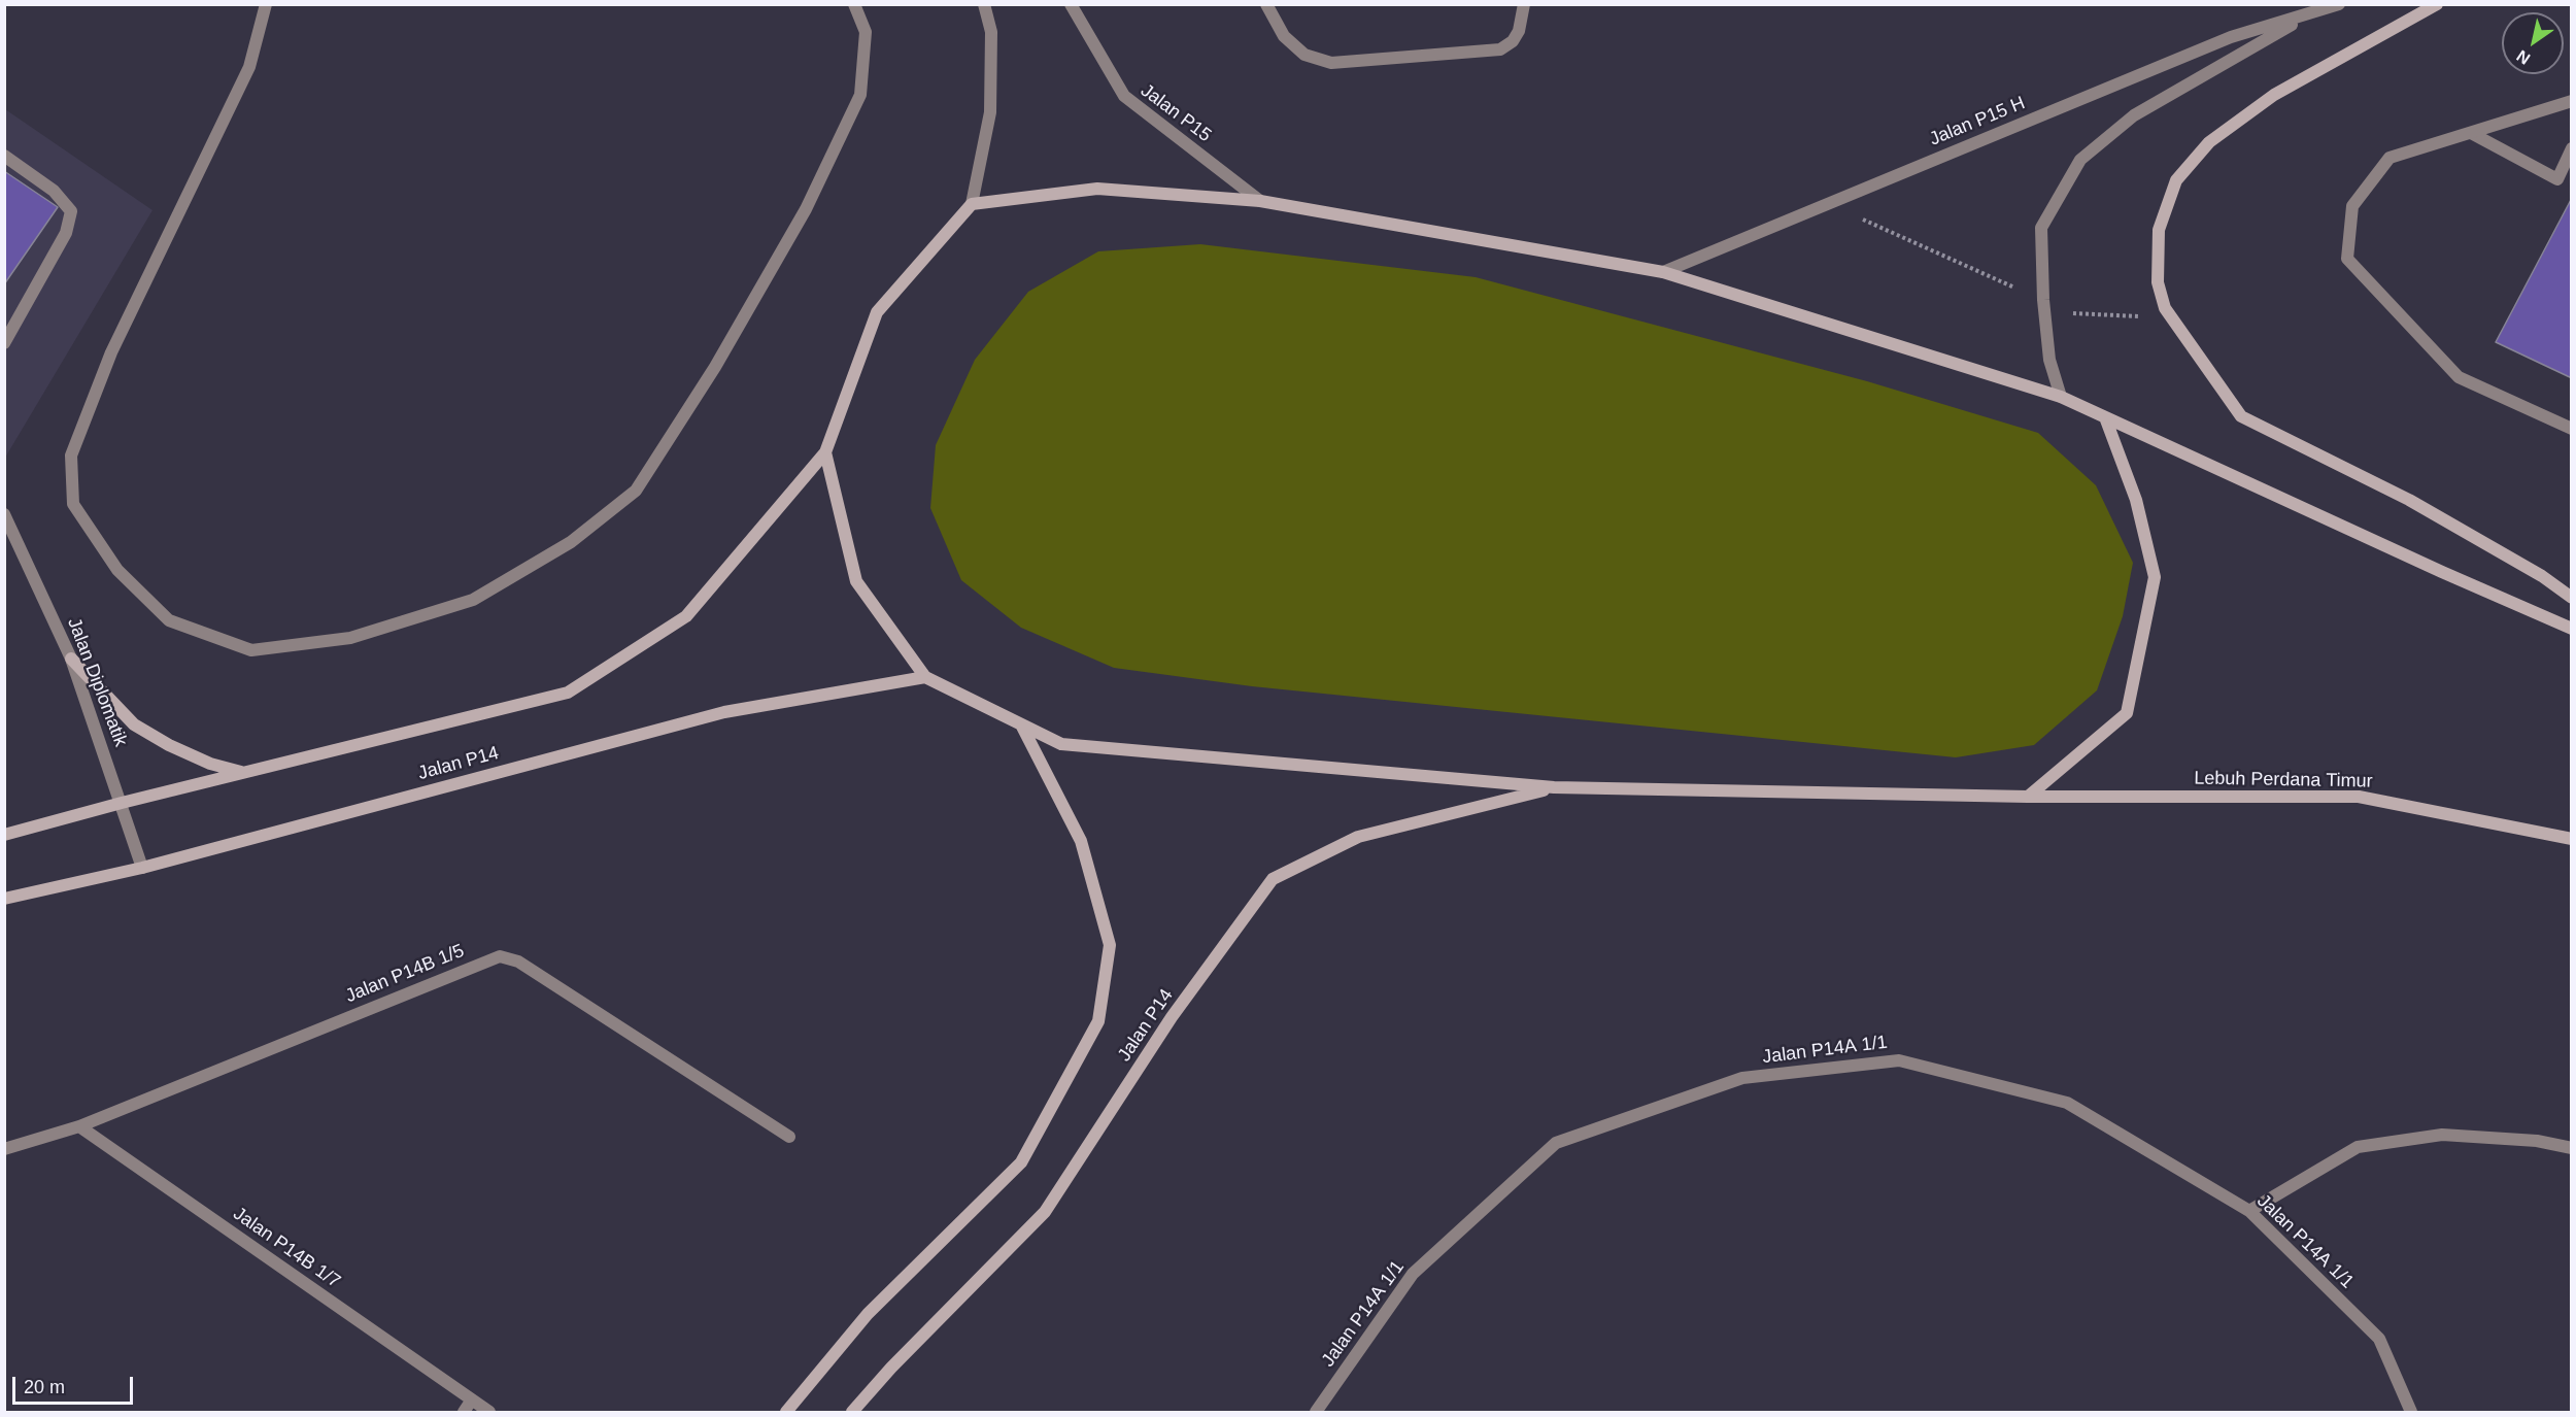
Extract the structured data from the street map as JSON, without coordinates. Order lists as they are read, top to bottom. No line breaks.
{"streets":{"main road":["Jalan P14","Lebuh Perdana Timur"],"street":["Jalan P15","Jalan P15 H","Jalan Diplomatik","Jalan P14B 1/5","Jalan P14A 1/1","Jalan P14B 1/7"]},"crossings":[["Jalan Diplomatik","Jalan P14"],["Jalan P14","Lebuh Perdana Timur"],["Jalan P14B 1/5","Jalan P14B 1/7"]],"scale_bar":"20 m","north":"bottom left"}
